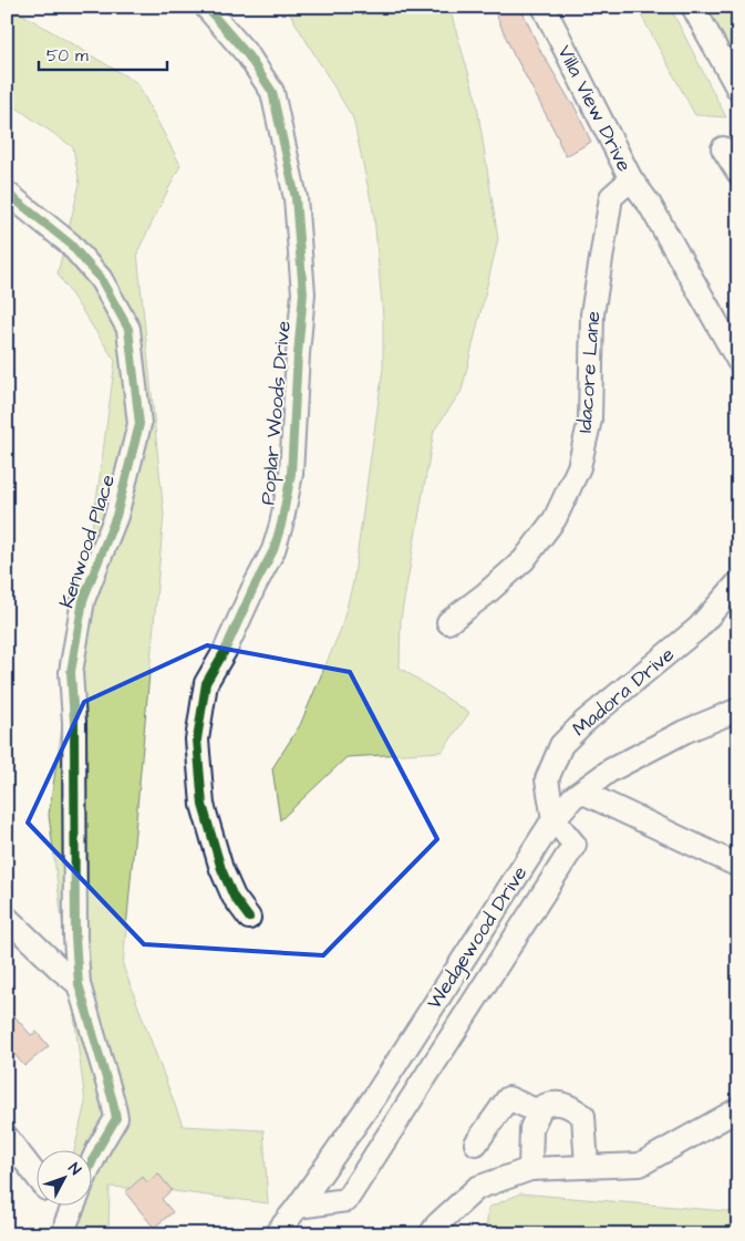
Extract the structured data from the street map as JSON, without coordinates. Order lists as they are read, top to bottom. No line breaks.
{"streets":{"street":["Villa View Drive","Idacore Lane","Poplar Woods Drive","Kenwood Place","Madora Drive","Wedgewood Drive"]},"crossings":[["Villa View Drive","Idacore Lane"],["Madora Drive","Wedgewood Drive"]],"scale_bar":"50 m","north":"top right"}
